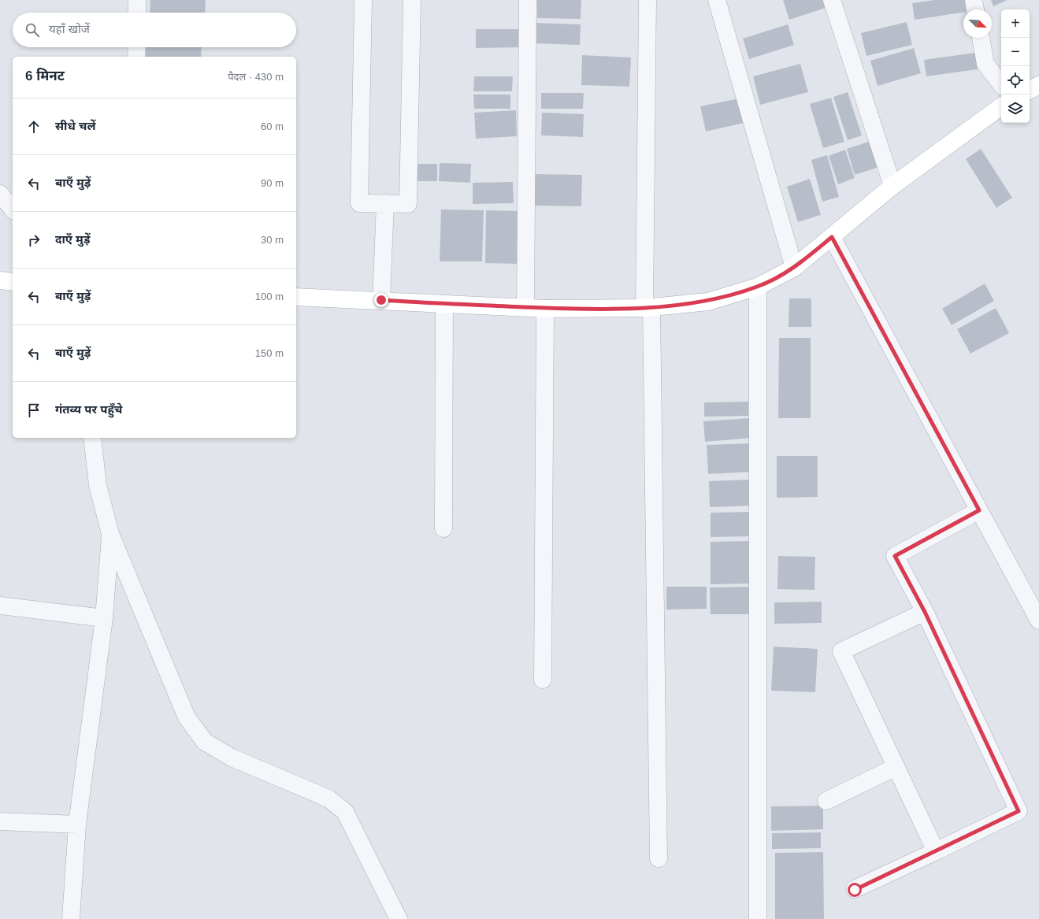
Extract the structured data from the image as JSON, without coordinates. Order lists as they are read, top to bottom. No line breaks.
{"north":"bottom right","page":{"map_buttons":["+","−"],"search":"यहाँ खोजें","heading":["6 मिनट","पैदल · 430 m"],"list":[["सीधे चलें","60 m"],["बाएँ मुड़ें","90 m"],["दाएँ मुड़ें","30 m"],["बाएँ मुड़ें","100 m"],["बाएँ मुड़ें","150 m"],"गंतव्य पर पहुँचे"]}}
